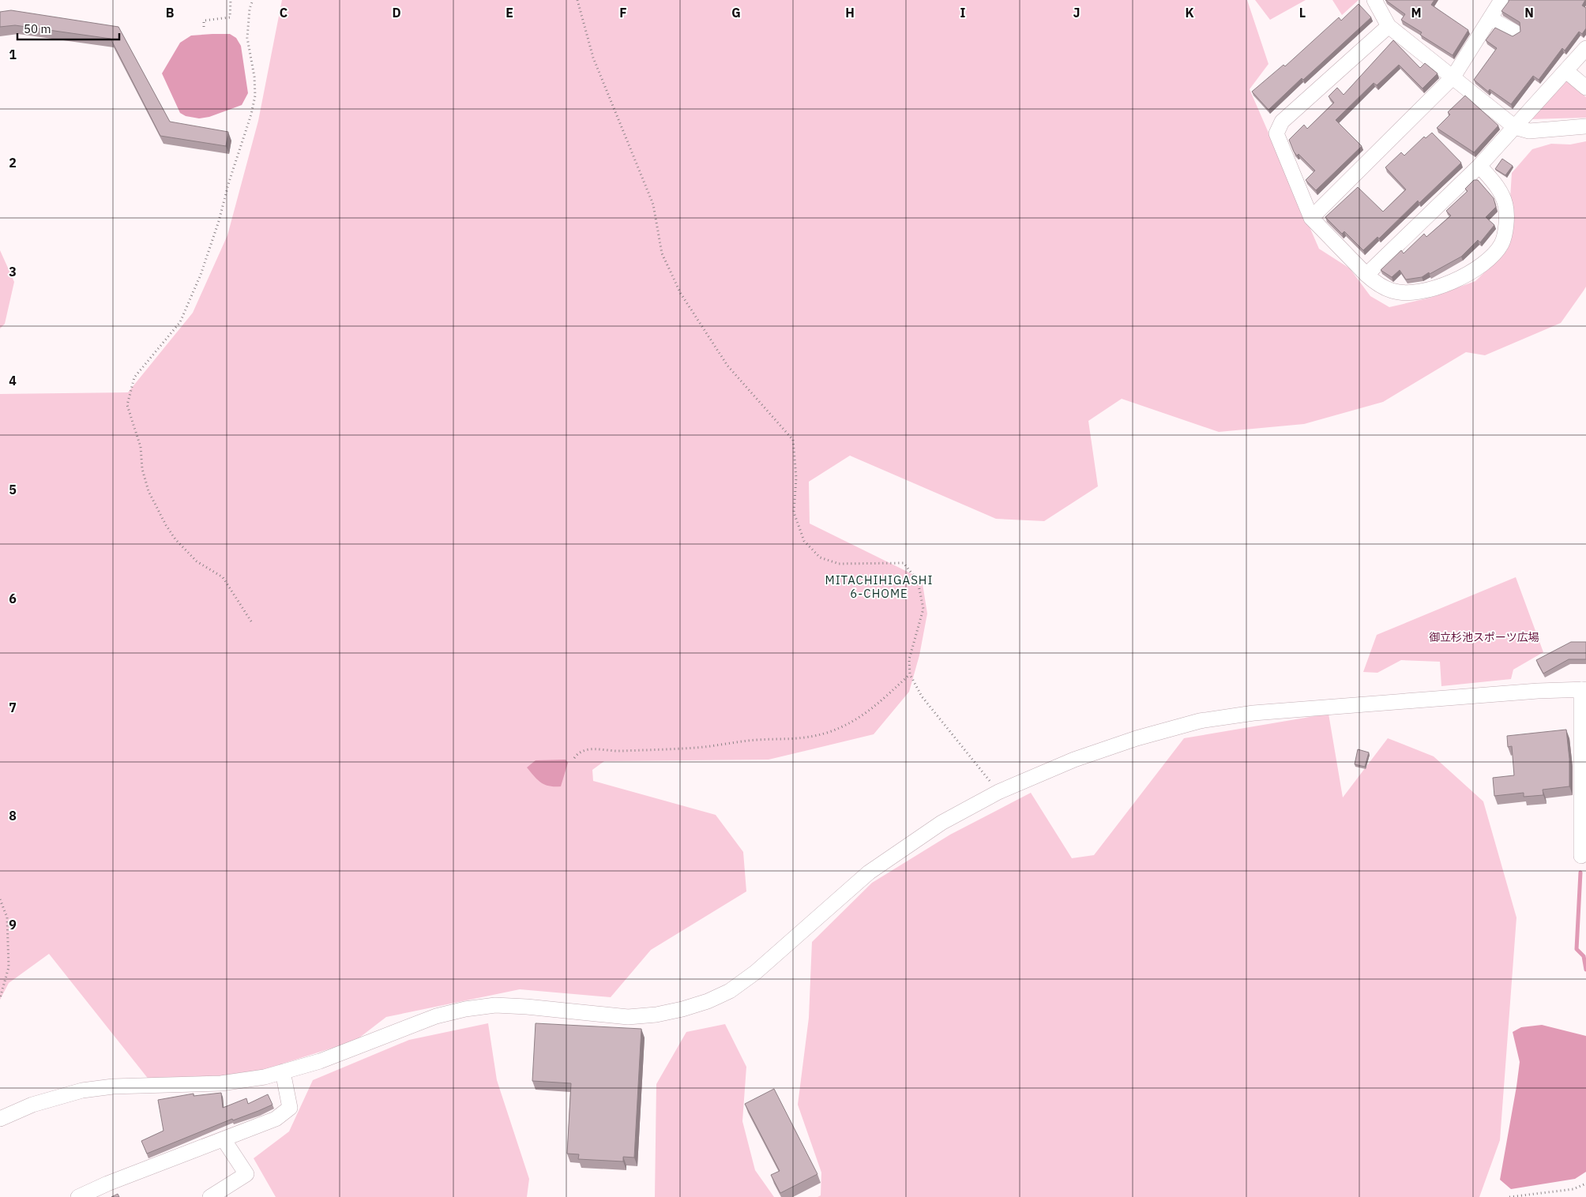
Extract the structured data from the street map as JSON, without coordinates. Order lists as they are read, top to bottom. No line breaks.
{"districts":["MITACHIHIGASHI 6-CHOME"],"parks":["御立杉池スポーツ広場"],"scale_bar":"50 m","grid":{"columns":["B","C","D","E","F","G","H","I","J","K","L","M","N"],"rows":["1","2","3","4","5","6","7","8","9"]}}
